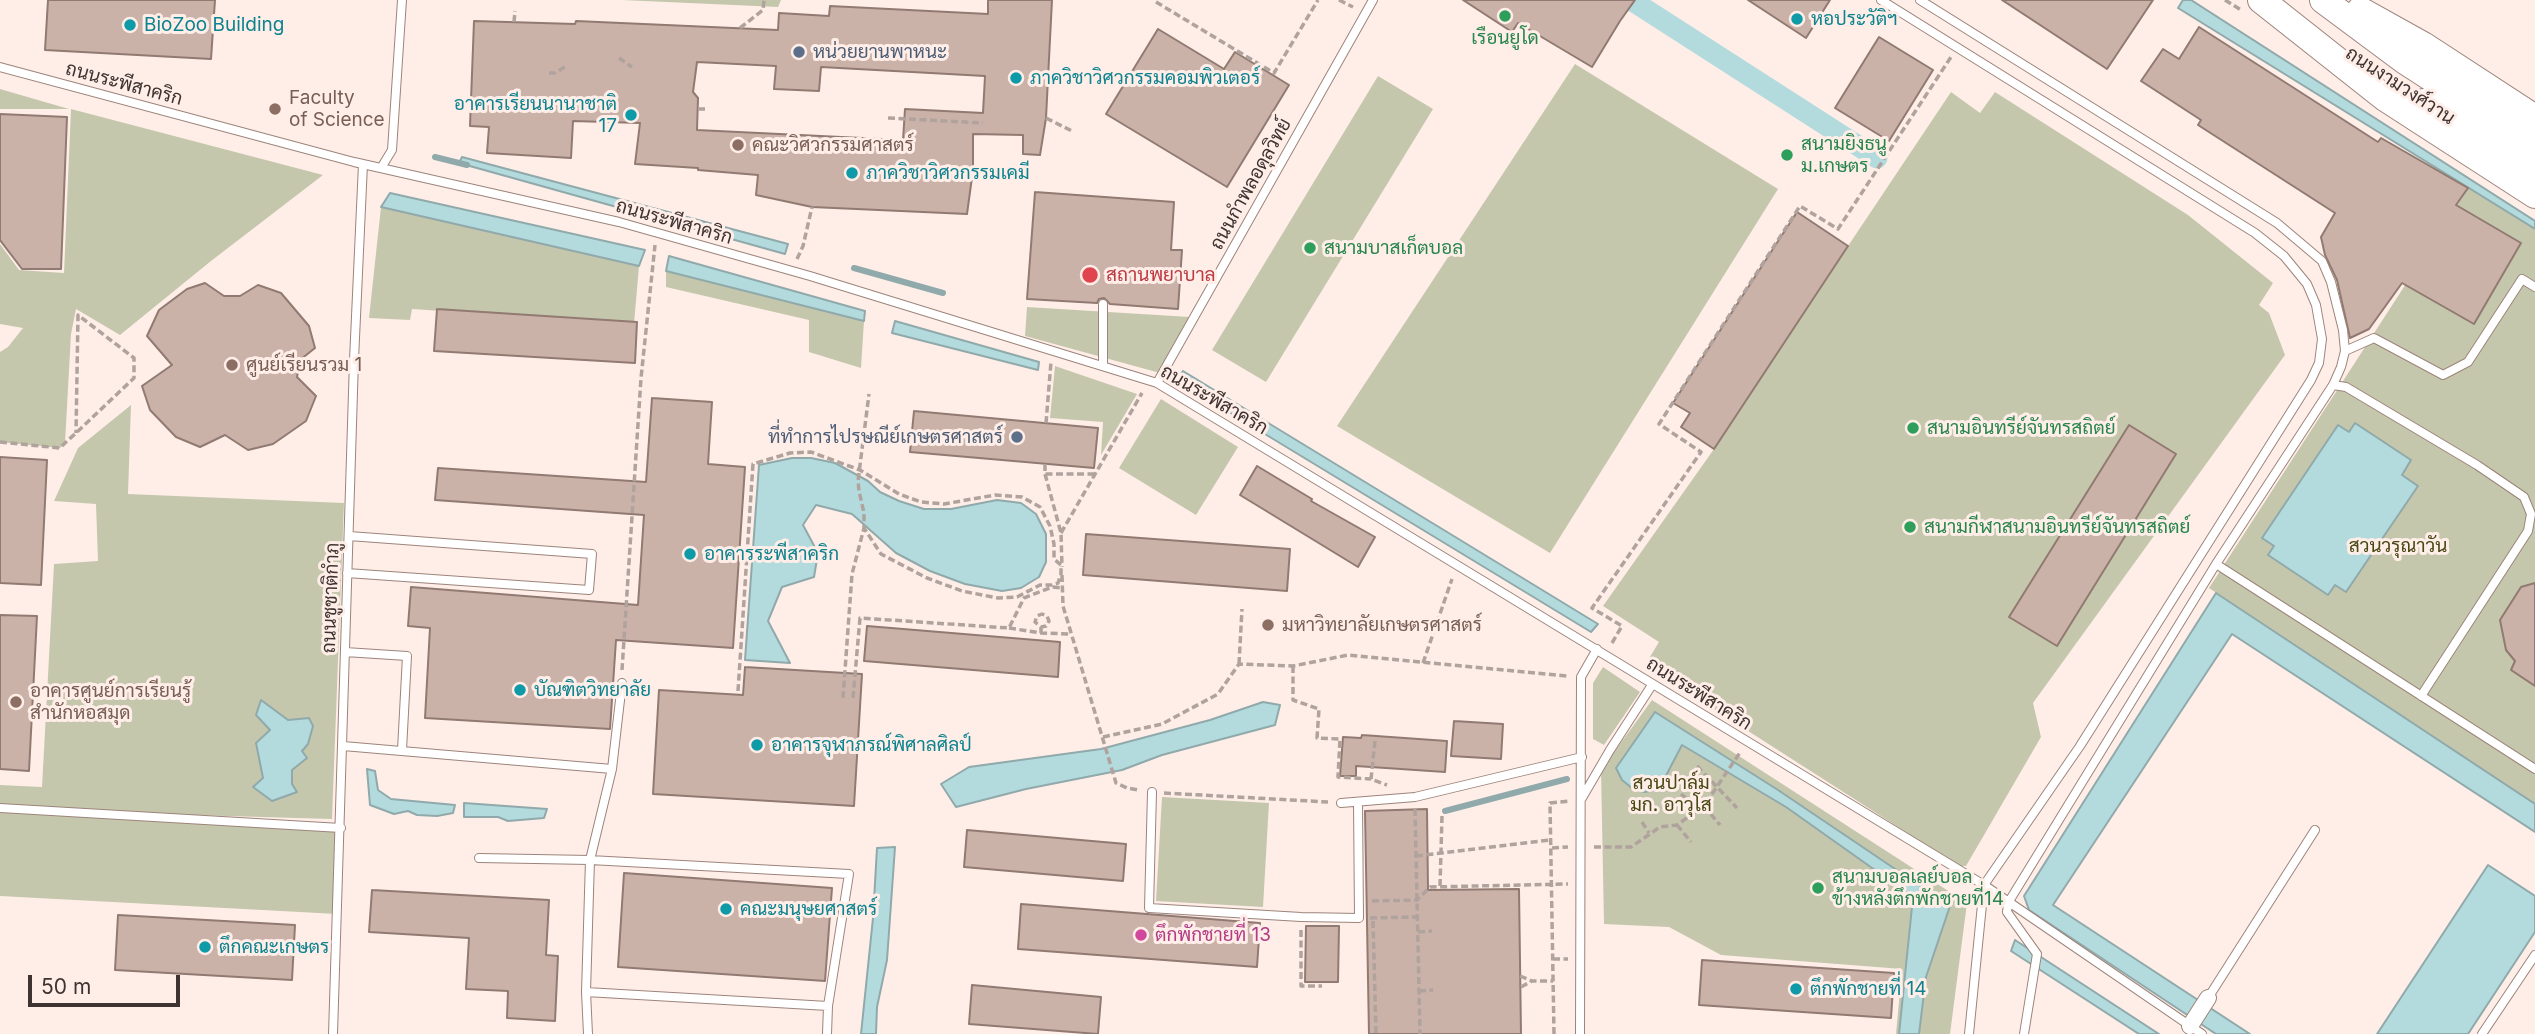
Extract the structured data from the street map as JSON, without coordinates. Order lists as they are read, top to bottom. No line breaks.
{"streets":{"main road":["ถนนงามวงศ์วาน"],"lane":["ถนนระพีสาคริก","ถนนกำพลอดุลวิทย์","ถนนชูชาติกำภู"]},"crossings":[["ถนนระพีสาคริก","ถนนกำพลอดุลวิทย์"],["ถนนระพีสาคริก","ถนนชูชาติกำภู"]],"parks":["สวนวรุณาวัน","สวนปาล์ม มก. อาวุโส"],"places":["เรือนยูโด","หอประวัติฯ","BioZoo Building","หน่วยยานพาหนะ","ภาควิชาวิศวกรรมคอมพิวเตอร์","Faculty of Science","อาคารเรียนนานาชาติ 17","คณะวิศวกรรมศาสตร์","สนามยิงธนู ม.เกษตร","ภาควิชาวิศวกรรมเคมี","สนามบาสเก็ตบอล","สถานพยาบาล","ศูนย์เรียนรวม 1","สนามอินทรีย์จันทรสถิตย์","ที่ทำการไปรษณีย์เกษตรศาสตร์","สนามกีฬาสนามอินทรีย์จันทรสถิตย์","อาคารระพีสาคริก","มหาวิทยาลัยเกษตรศาสตร์","บัณฑิตวิทยาลัย","อาคารศูนย์การเรียนรู้ สำนักหอสมุด","อาคารจุฬาภรณ์พิศาลศิลป์","สนามบอลเลย์บอล ข้างหลังตึกพักชายที่14","คณะมนุษยศาสตร์","ตึกพักชายที่ 13","ตึกคณะเกษตร","ตึกพักชายที่ 14"],"scale_bar":"50 m"}
